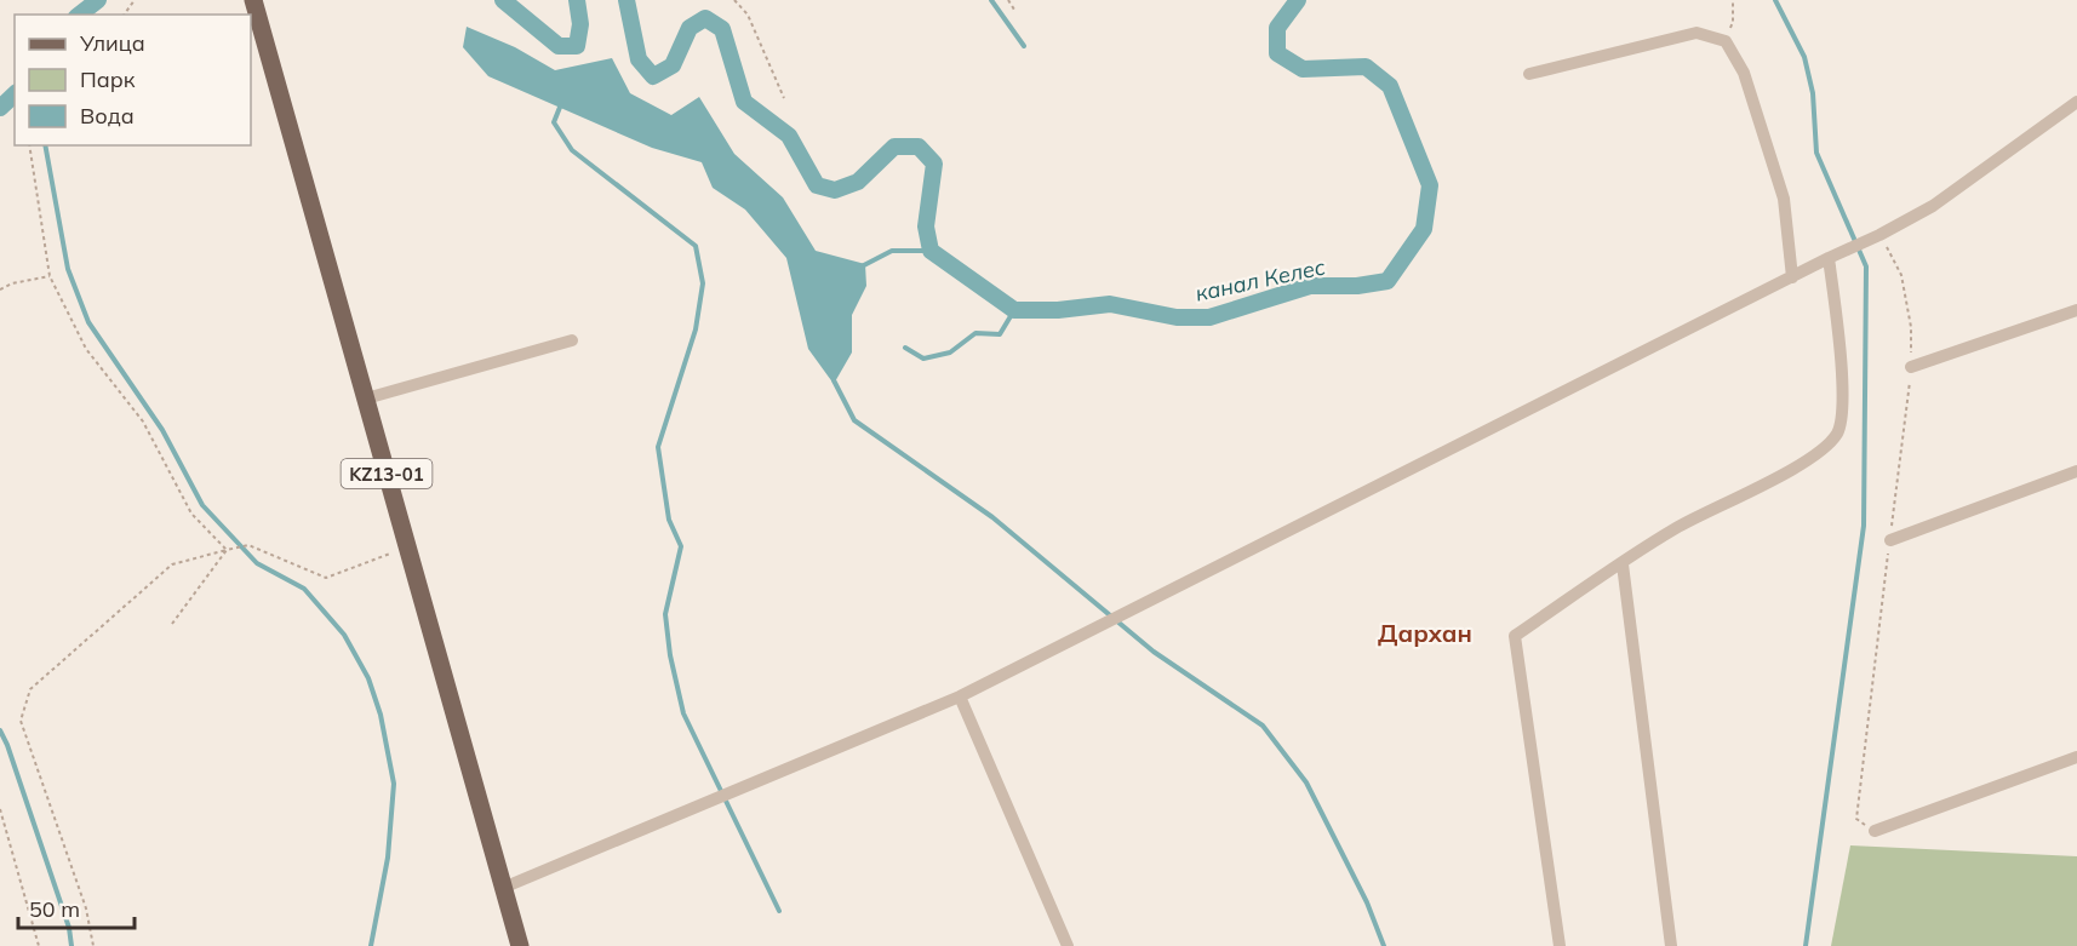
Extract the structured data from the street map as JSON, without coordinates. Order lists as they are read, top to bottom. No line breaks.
{"streets":{"main road":["KZ13-01"]},"districts":["Дархан"],"water":["канал Келес"],"legend":["Улица","Парк","Вода"],"scale_bar":"50 m"}
